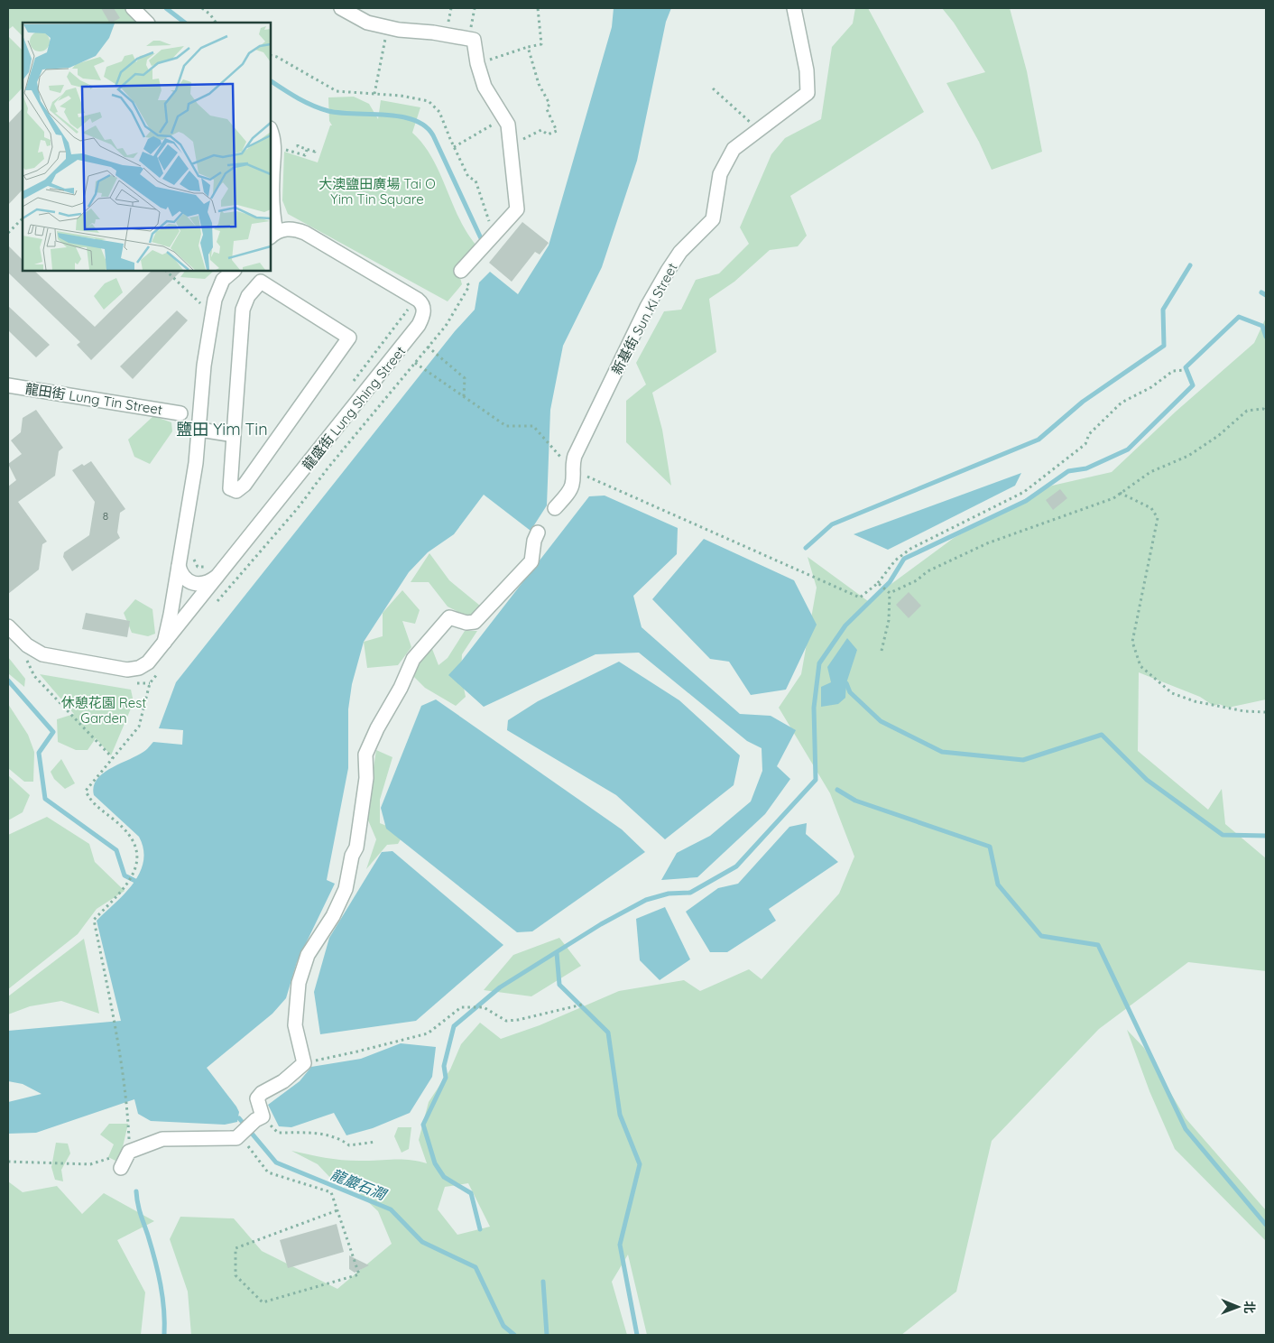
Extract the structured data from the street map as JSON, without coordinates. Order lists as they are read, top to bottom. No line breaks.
{"streets":{"street":["新基街 Sun Ki Street","龍田街 Lung Tin Street","龍盛街 Lung Shing Street"]},"districts":["鹽田 Yim Tin"],"water":["龍巖石澗"],"parks":["大澳鹽田廣場 Tai O Yim Tin Square","休憩花園 Rest Garden"],"house_numbers":["8"],"north":"right"}
